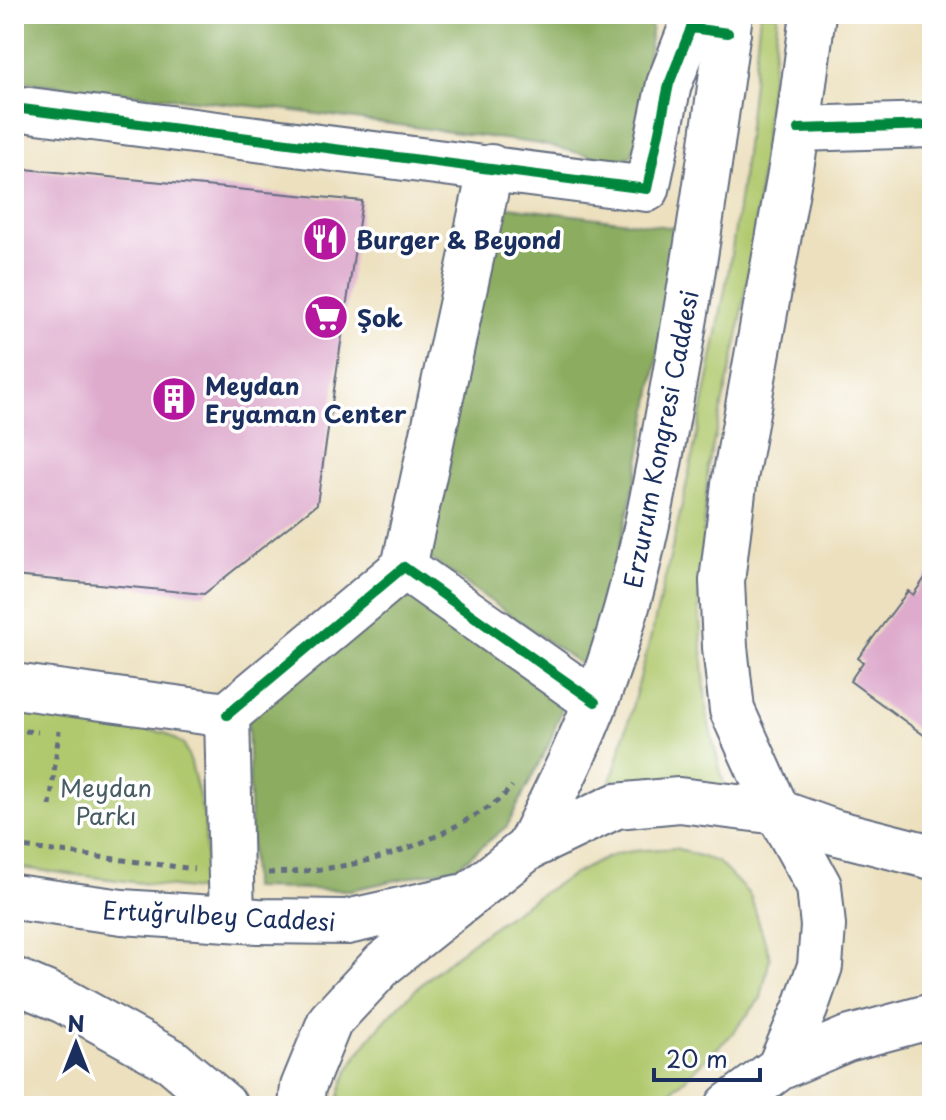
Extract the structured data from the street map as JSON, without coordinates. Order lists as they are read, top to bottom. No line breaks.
{"streets":{"main road":["Erzurum Kongresi Caddesi","Ertuğrulbey Caddesi"]},"parks":["Meydan Parkı"],"places":{"restaurant":["Burger & Beyond"],"supermarket":["Şok"],"building":["Meydan Eryaman Center"]},"scale_bar":"20 m","north":"top"}
